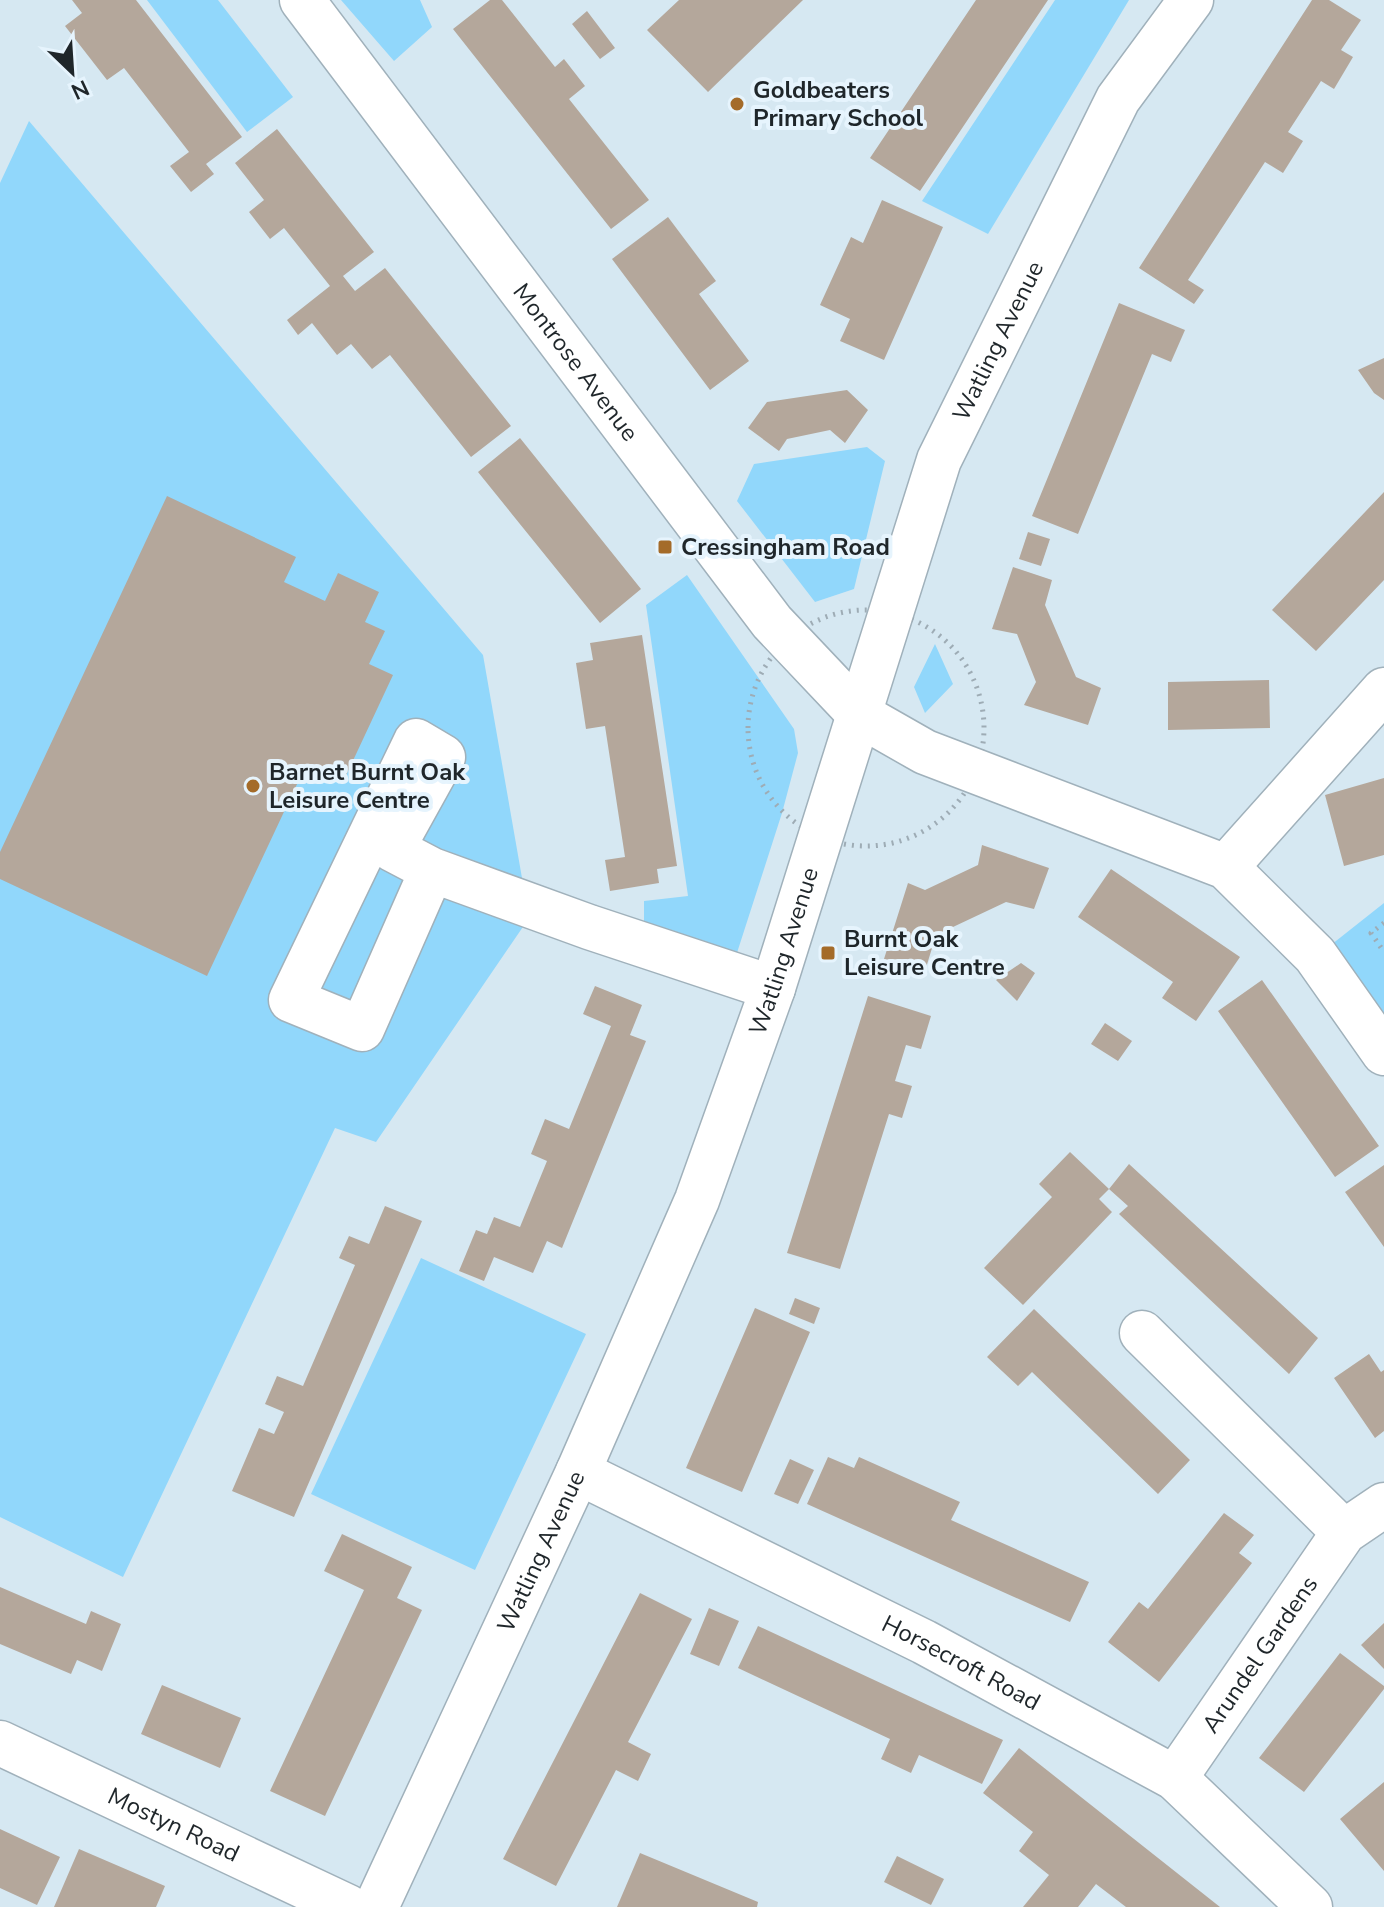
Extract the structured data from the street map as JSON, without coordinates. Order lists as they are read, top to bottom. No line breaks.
{"streets":{"street":["Watling Avenue","Montrose Avenue","Arundel Gardens","Horsecroft Road","Mostyn Road"]},"crossings":[["Watling Avenue","Montrose Avenue"],["Watling Avenue","Horsecroft Road"],["Arundel Gardens","Horsecroft Road"]],"places":{"other":["Goldbeaters Primary School","Barnet Burnt Oak Leisure Centre"],"transit":["Cressingham Road","Burnt Oak Leisure Centre"]},"north":"bottom right"}
